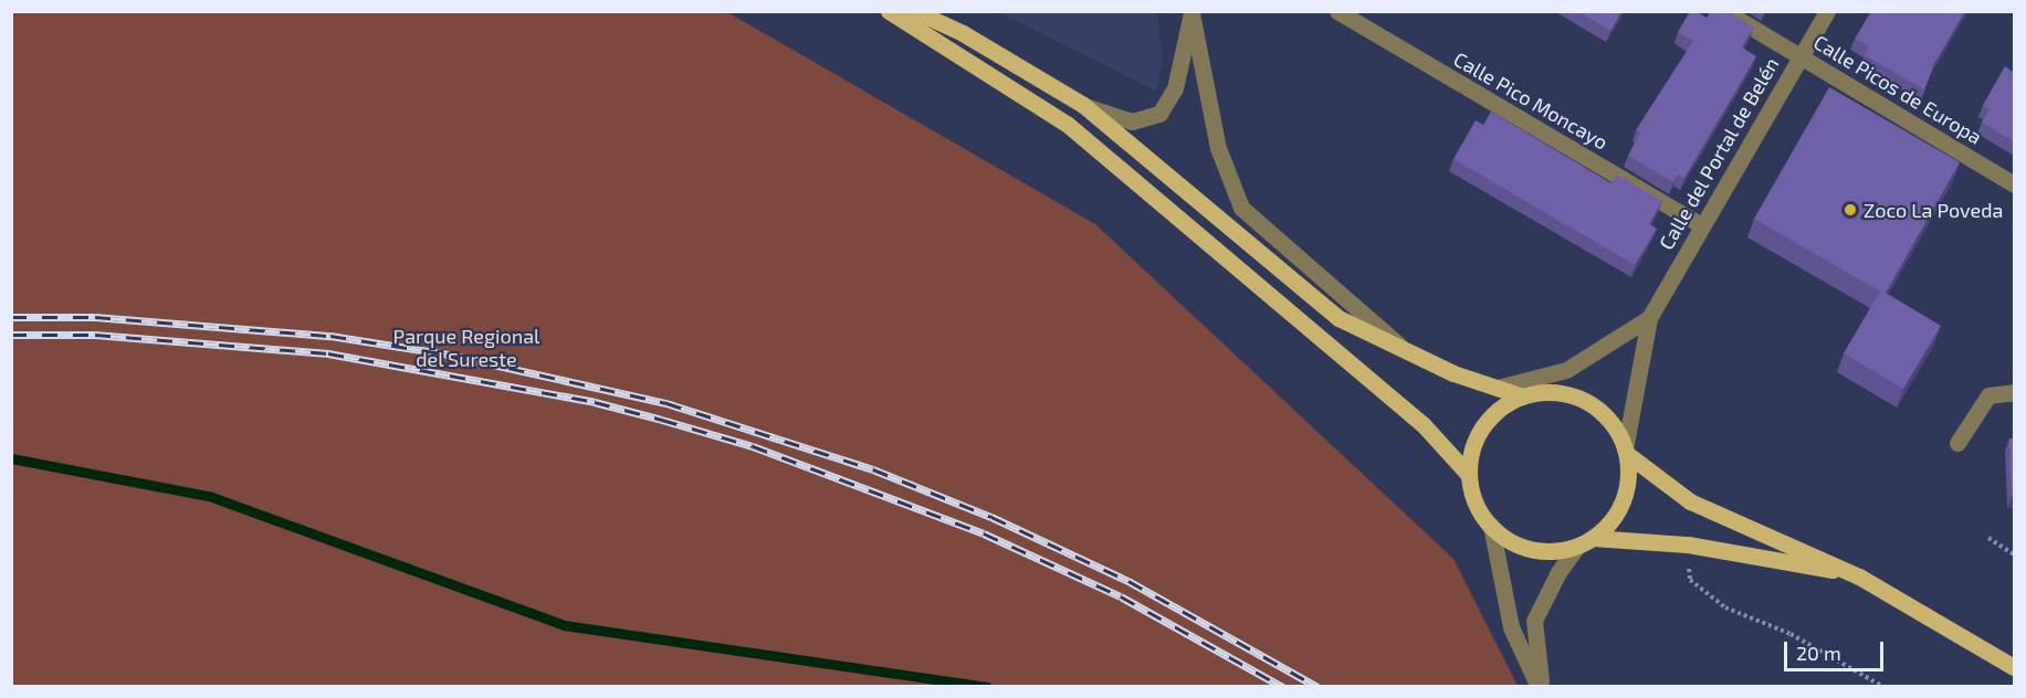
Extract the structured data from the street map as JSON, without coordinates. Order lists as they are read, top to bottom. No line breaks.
{"streets":{"street":["Calle Picos de Europa","Calle Pico Moncayo","Calle del Portal de Belén"]},"crossings":[["Calle Picos de Europa","Calle del Portal de Belén"],["Calle Pico Moncayo","Calle del Portal de Belén"]],"parks":["Parque Regional del Sureste"],"places":["Zoco La Poveda"],"scale_bar":"20 m"}
